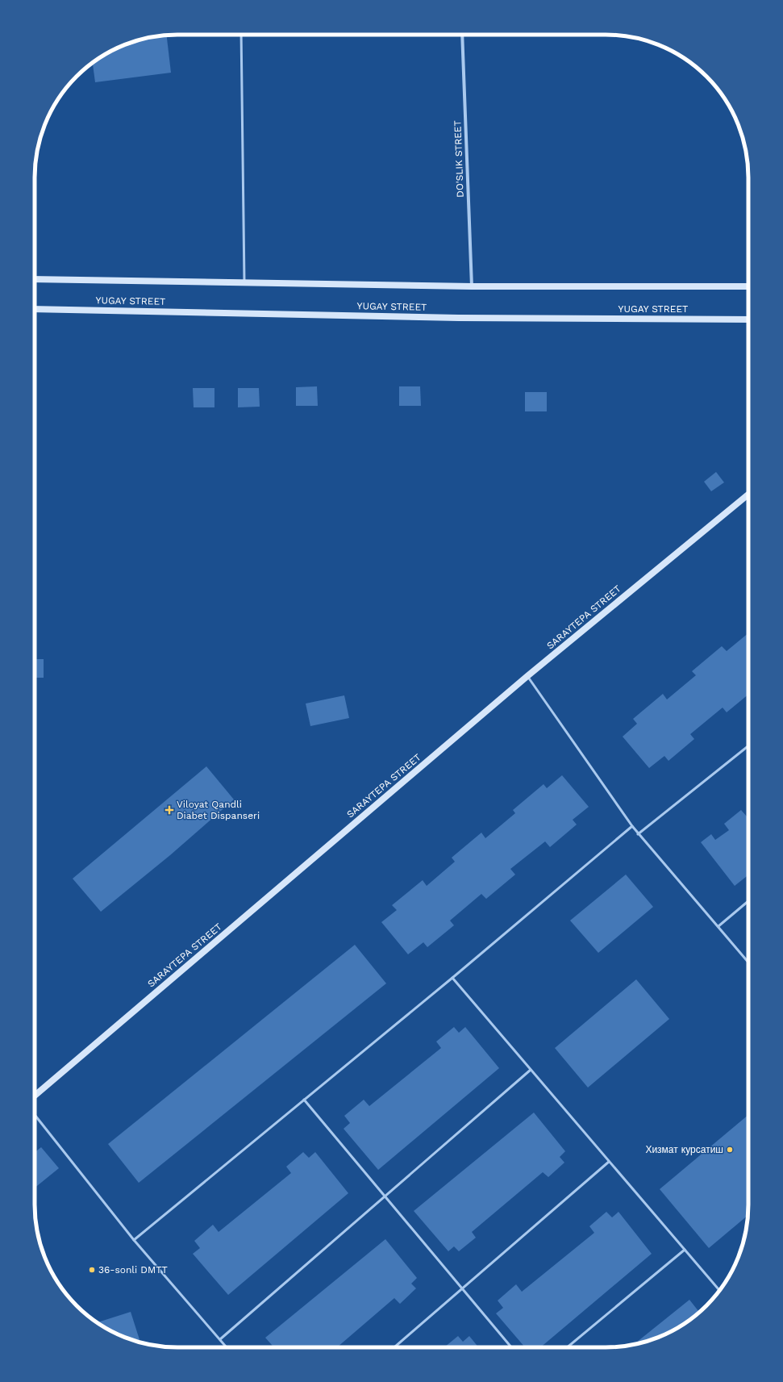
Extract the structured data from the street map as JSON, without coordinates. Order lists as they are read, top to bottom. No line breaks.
{"streets":{"main road":["YUGAY STREET","SARAYTEPA STREET"],"street":["DO'SLIK STREET"]},"places":{"health":["Viloyat Qandli Diabet Dispanseri"],"other":["Хизмат курсатиш","36-sonli DMTT"]}}
